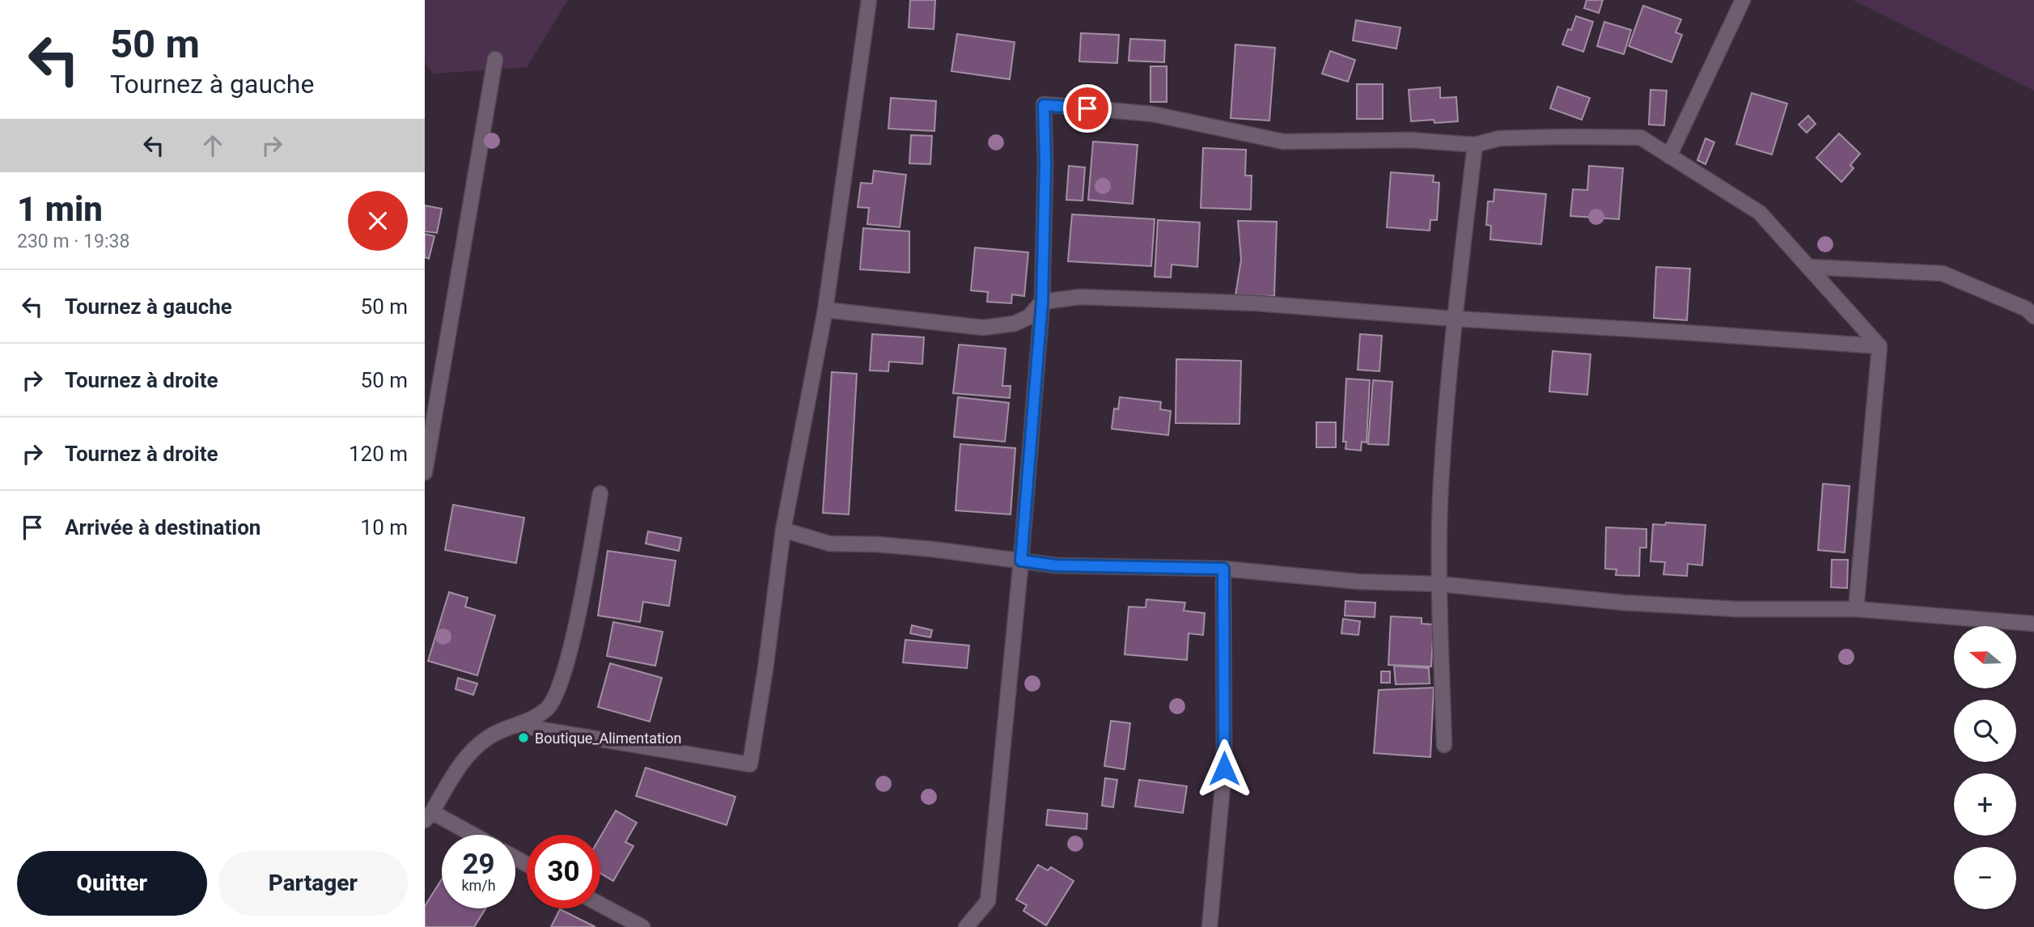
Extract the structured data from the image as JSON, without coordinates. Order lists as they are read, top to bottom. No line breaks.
{"places":["Boutique_Alimentation"],"north":"left","page":{"turn":["50 m","Tournez à gauche"],"heading":["1 min","230 m · 19:38"],"list":[{"name":"Tournez à gauche","value":"50 m"},{"name":"Tournez à droite","value":"50 m"},{"name":"Tournez à droite","value":"120 m"},{"name":"Arrivée à destination","value":"10 m"}],"map_buttons":["+","−"],"speed":"29 km/h","limit":"30","buttons":["Quitter","Partager"]}}
